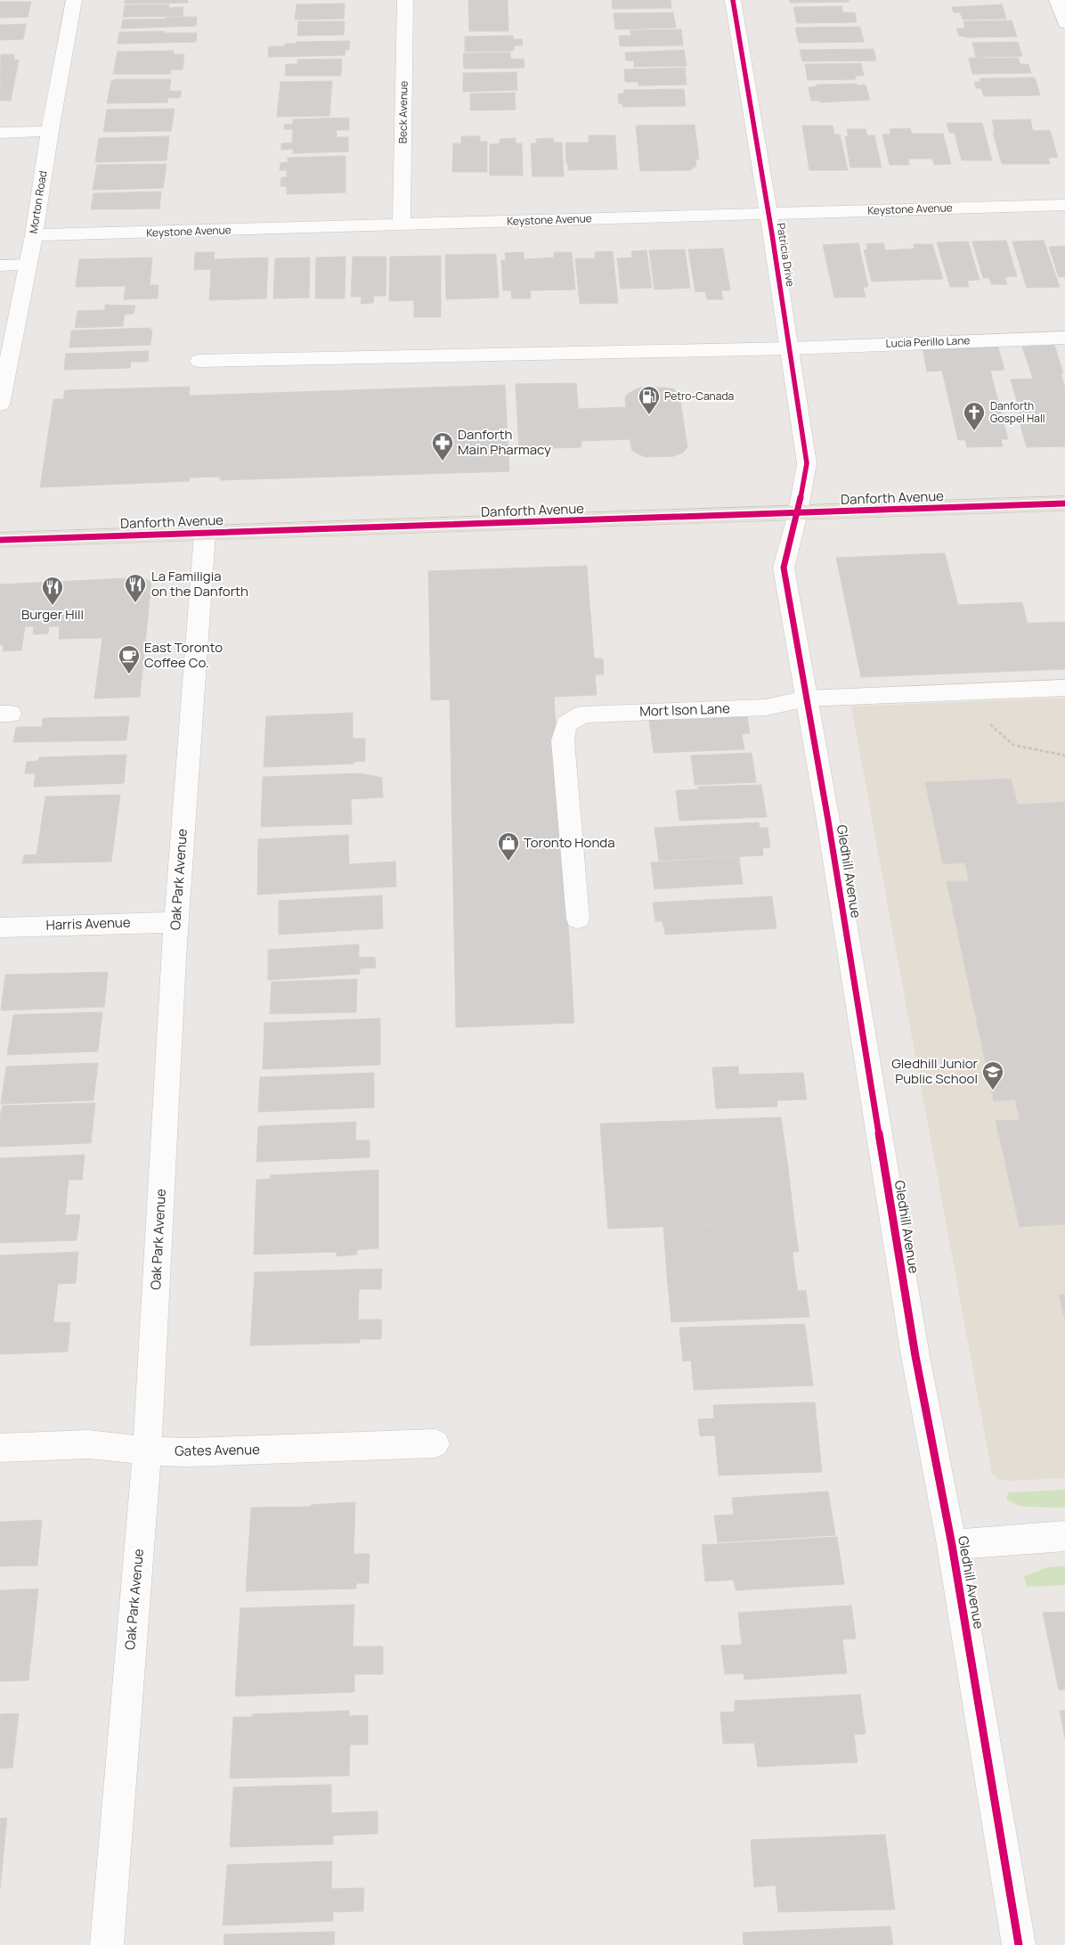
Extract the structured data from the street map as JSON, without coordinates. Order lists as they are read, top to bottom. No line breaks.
{"streets":{"main road":["Danforth Avenue"],"street":["Beck Avenue","Morton Road","Keystone Avenue","Patricia Drive","Lucia Perillo Lane","Mort Ison Lane","Gledhill Avenue","Oak Park Avenue","Harris Avenue","Gates Avenue"]},"crossings":[["Beck Avenue","Keystone Avenue"],["Morton Road","Keystone Avenue"],["Keystone Avenue","Patricia Drive"],["Patricia Drive","Lucia Perillo Lane"],["Patricia Drive","Danforth Avenue"],["Patricia Drive","Gledhill Avenue"],["Danforth Avenue","Gledhill Avenue"],["Danforth Avenue","Oak Park Avenue"],["Mort Ison Lane","Gledhill Avenue"],["Oak Park Avenue","Harris Avenue"],["Oak Park Avenue","Gates Avenue"]],"places":{"fuel station":["Petro-Canada"],"church":["Danforth Gospel Hall"],"pharmacy":["Danforth Main Pharmacy"],"restaurant":["La Familigia on the Danforth","Burger Hill"],"cafe":["East Toronto Coffee Co."],"shop":["Toronto Honda"],"school or university":["Gledhill Junior Public School"]}}
